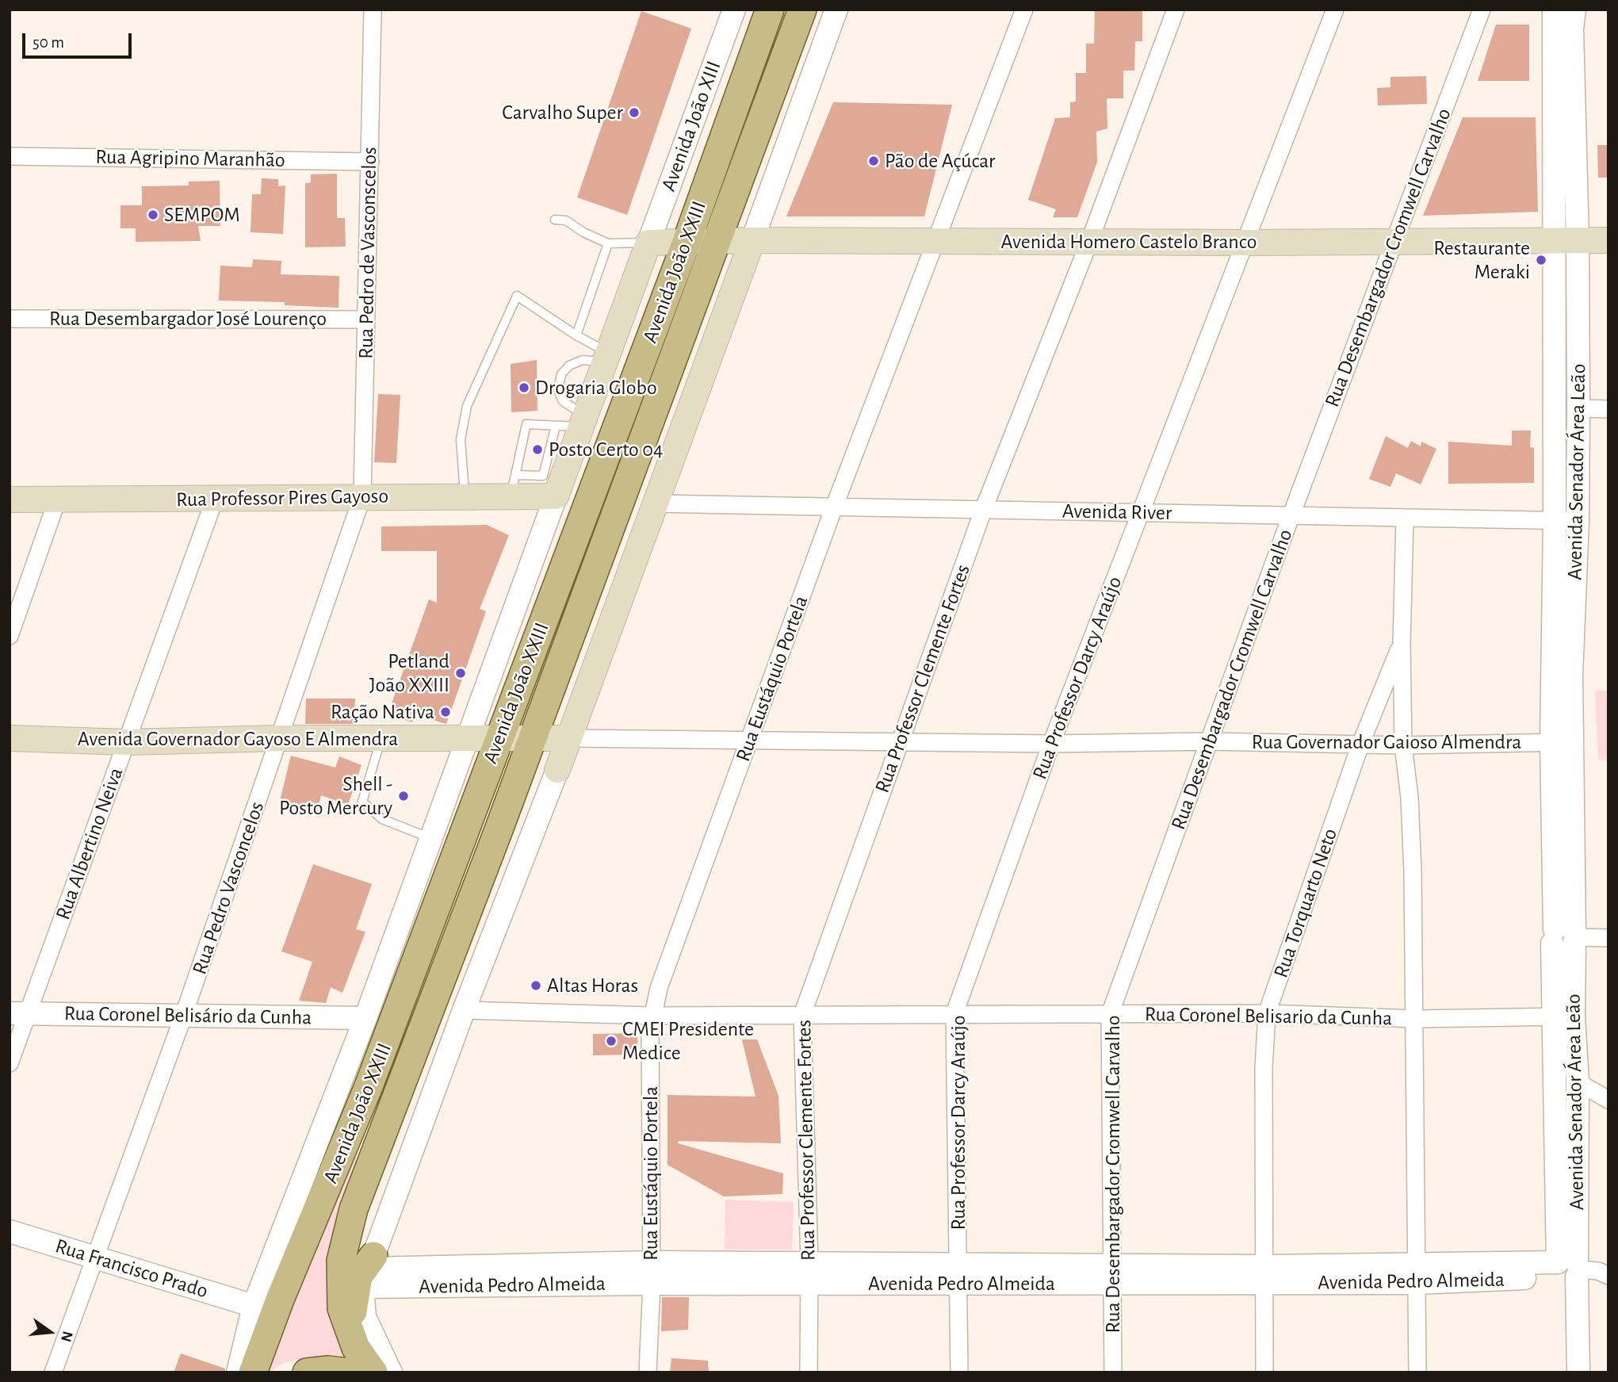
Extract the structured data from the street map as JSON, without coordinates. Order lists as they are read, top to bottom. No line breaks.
{"streets":{"main road":["Avenida Homero Castelo Branco","Avenida João XXIII","Rua Professor Pires Gayoso","Avenida Governador Gayoso E Almendra"],"street":["Avenida João XIII","Rua Agripino Maranhão","Rua Pedro de Vasconscelos","Rua Desembargador Cromwell Carvalho","Rua Desembargador José Lourenço","Avenida Senador Área Leão","Avenida River","Rua Professor Darcy Araújo","Rua Eustáquio Portela","Rua Professor Clemente Fortes","Rua Governador Gaioso Almendra","Rua Albertino Neiva","Rua Pedro Vasconcelos","Rua Torquarto Neto","Rua Coronel Belisário da Cunha","Rua Coronel Belisario da Cunha","Rua Francisco Prado","Avenida Pedro Almeida"]},"crossings":[["Avenida João XIII","Avenida Homero Castelo Branco"],["Avenida João XIII","Avenida João XXIII"],["Rua Agripino Maranhão","Rua Pedro de Vasconscelos"],["Avenida Homero Castelo Branco","Rua Desembargador Cromwell Carvalho"],["Avenida Homero Castelo Branco","Avenida João XXIII"],["Avenida Homero Castelo Branco","Avenida Senador Área Leão"],["Avenida Homero Castelo Branco","Rua Professor Darcy Araújo"],["Avenida Homero Castelo Branco","Rua Eustáquio Portela"],["Avenida Homero Castelo Branco","Rua Professor Clemente Fortes"],["Rua Pedro de Vasconscelos","Rua Desembargador José Lourenço"],["Rua Pedro de Vasconscelos","Rua Professor Pires Gayoso"],["Rua Pedro de Vasconscelos","Rua Pedro Vasconcelos"],["Rua Desembargador Cromwell Carvalho","Avenida River"],["Rua Desembargador Cromwell Carvalho","Rua Governador Gaioso Almendra"],["Rua Desembargador Cromwell Carvalho","Rua Coronel Belisario da Cunha"],["Rua Desembargador Cromwell Carvalho","Avenida Pedro Almeida"],["Avenida João XXIII","Rua Professor Pires Gayoso"],["Avenida João XXIII","Avenida Governador Gayoso E Almendra"],["Avenida João XXIII","Rua Coronel Belisário da Cunha"],["Avenida João XXIII","Rua Francisco Prado"],["Avenida Senador Área Leão","Avenida River"],["Avenida Senador Área Leão","Rua Governador Gaioso Almendra"],["Avenida Senador Área Leão","Rua Coronel Belisario da Cunha"],["Avenida Senador Área Leão","Avenida Pedro Almeida"],["Rua Professor Pires Gayoso","Rua Albertino Neiva"],["Rua Professor Pires Gayoso","Rua Pedro Vasconcelos"],["Avenida River","Rua Professor Darcy Araújo"],["Avenida River","Rua Eustáquio Portela"],["Avenida River","Rua Professor Clemente Fortes"],["Rua Professor Darcy Araújo","Rua Governador Gaioso Almendra"],["Rua Professor Darcy Araújo","Rua Coronel Belisario da Cunha"],["Rua Professor Darcy Araújo","Avenida Pedro Almeida"],["Rua Eustáquio Portela","Rua Governador Gaioso Almendra"],["Rua Eustáquio Portela","Rua Coronel Belisario da Cunha"],["Rua Eustáquio Portela","Avenida Pedro Almeida"],["Rua Professor Clemente Fortes","Rua Governador Gaioso Almendra"],["Rua Professor Clemente Fortes","Rua Coronel Belisario da Cunha"],["Rua Professor Clemente Fortes","Avenida Pedro Almeida"],["Avenida Governador Gayoso E Almendra","Rua Governador Gaioso Almendra"],["Avenida Governador Gayoso E Almendra","Rua Albertino Neiva"],["Avenida Governador Gayoso E Almendra","Rua Pedro Vasconcelos"],["Rua Governador Gaioso Almendra","Rua Torquarto Neto"],["Rua Albertino Neiva","Rua Coronel Belisário da Cunha"],["Rua Pedro Vasconcelos","Rua Coronel Belisário da Cunha"],["Rua Pedro Vasconcelos","Rua Francisco Prado"],["Rua Torquarto Neto","Rua Coronel Belisario da Cunha"],["Rua Torquarto Neto","Avenida Pedro Almeida"]],"places":["Carvalho Super","Pão de Açúcar","SEMPOM","Restaurante Meraki","Drogaria Globo","Posto Certo 04","Petland João XXIII","Ração Nativa","Shell - Posto Mercury","Altas Horas","CMEI Presidente Medice"],"scale_bar":"50 m","north":"right"}
